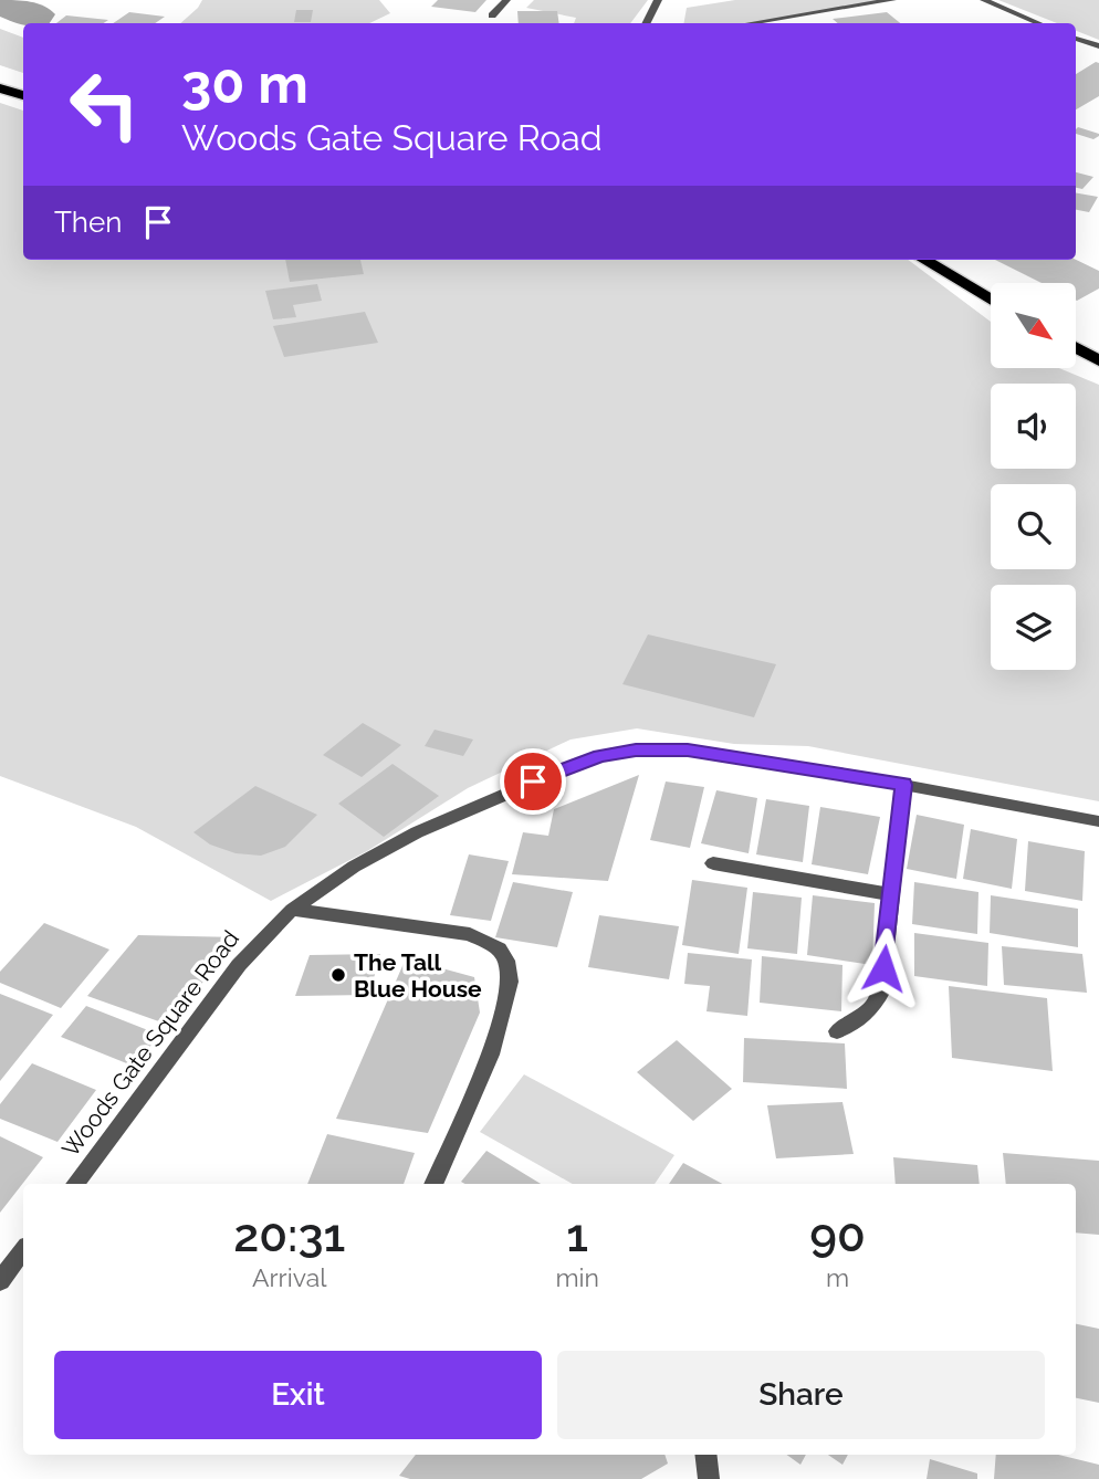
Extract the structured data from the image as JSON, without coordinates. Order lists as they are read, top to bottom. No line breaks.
{"streets":{"street":["Woods Gate Square Road"]},"places":["The Tall Blue House"],"north":"bottom right","page":{"turn":["30 m","Woods Gate Square Road"],"then":"Then","eta":["20:31","Arrival","1","min","90","m"],"buttons":["Exit","Share"]}}
